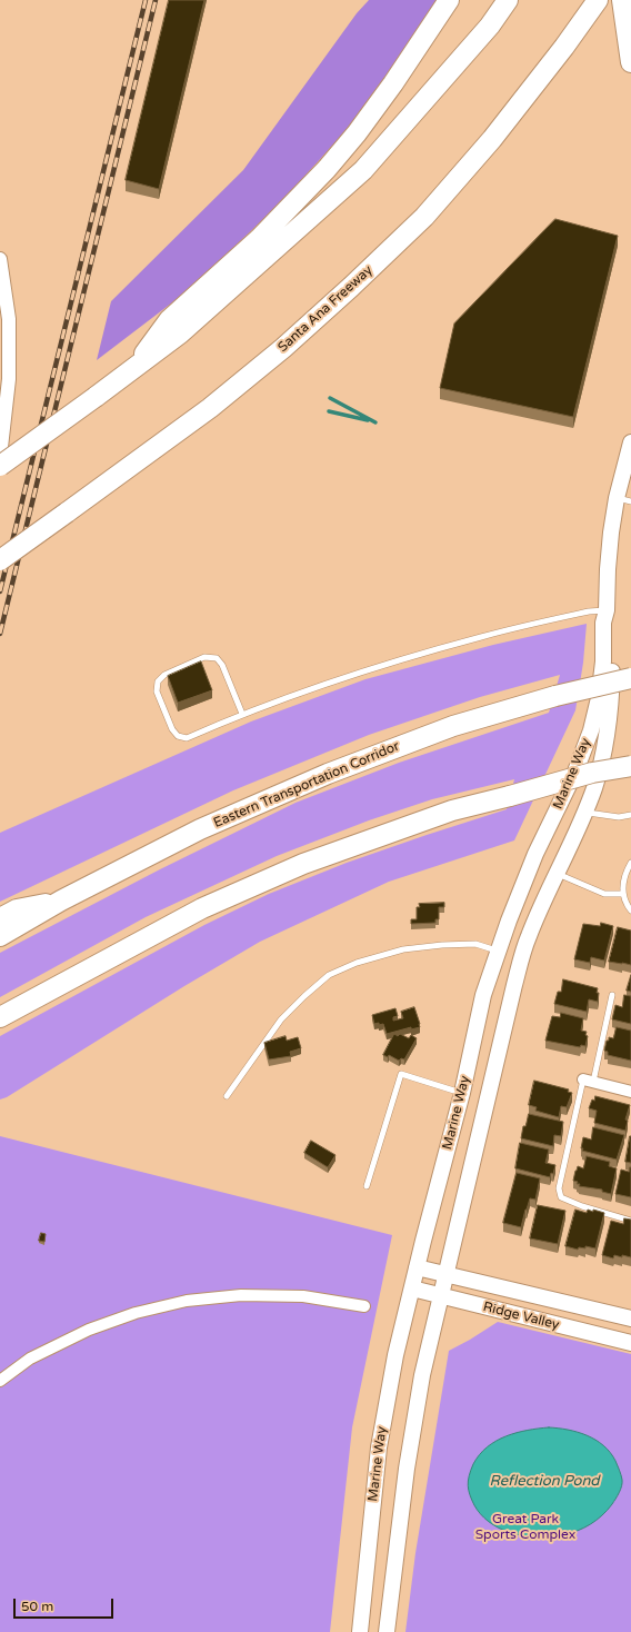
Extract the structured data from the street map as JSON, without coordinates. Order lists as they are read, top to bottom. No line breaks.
{"streets":{"highway":["Santa Ana Freeway","Eastern Transportation Corridor"],"main road":["Marine Way","Ridge Valley"]},"crossings":[["Marine Way","Ridge Valley"]],"water":["Reflection Pond"],"parks":["Great Park Sports Complex"],"scale_bar":"50 m"}
